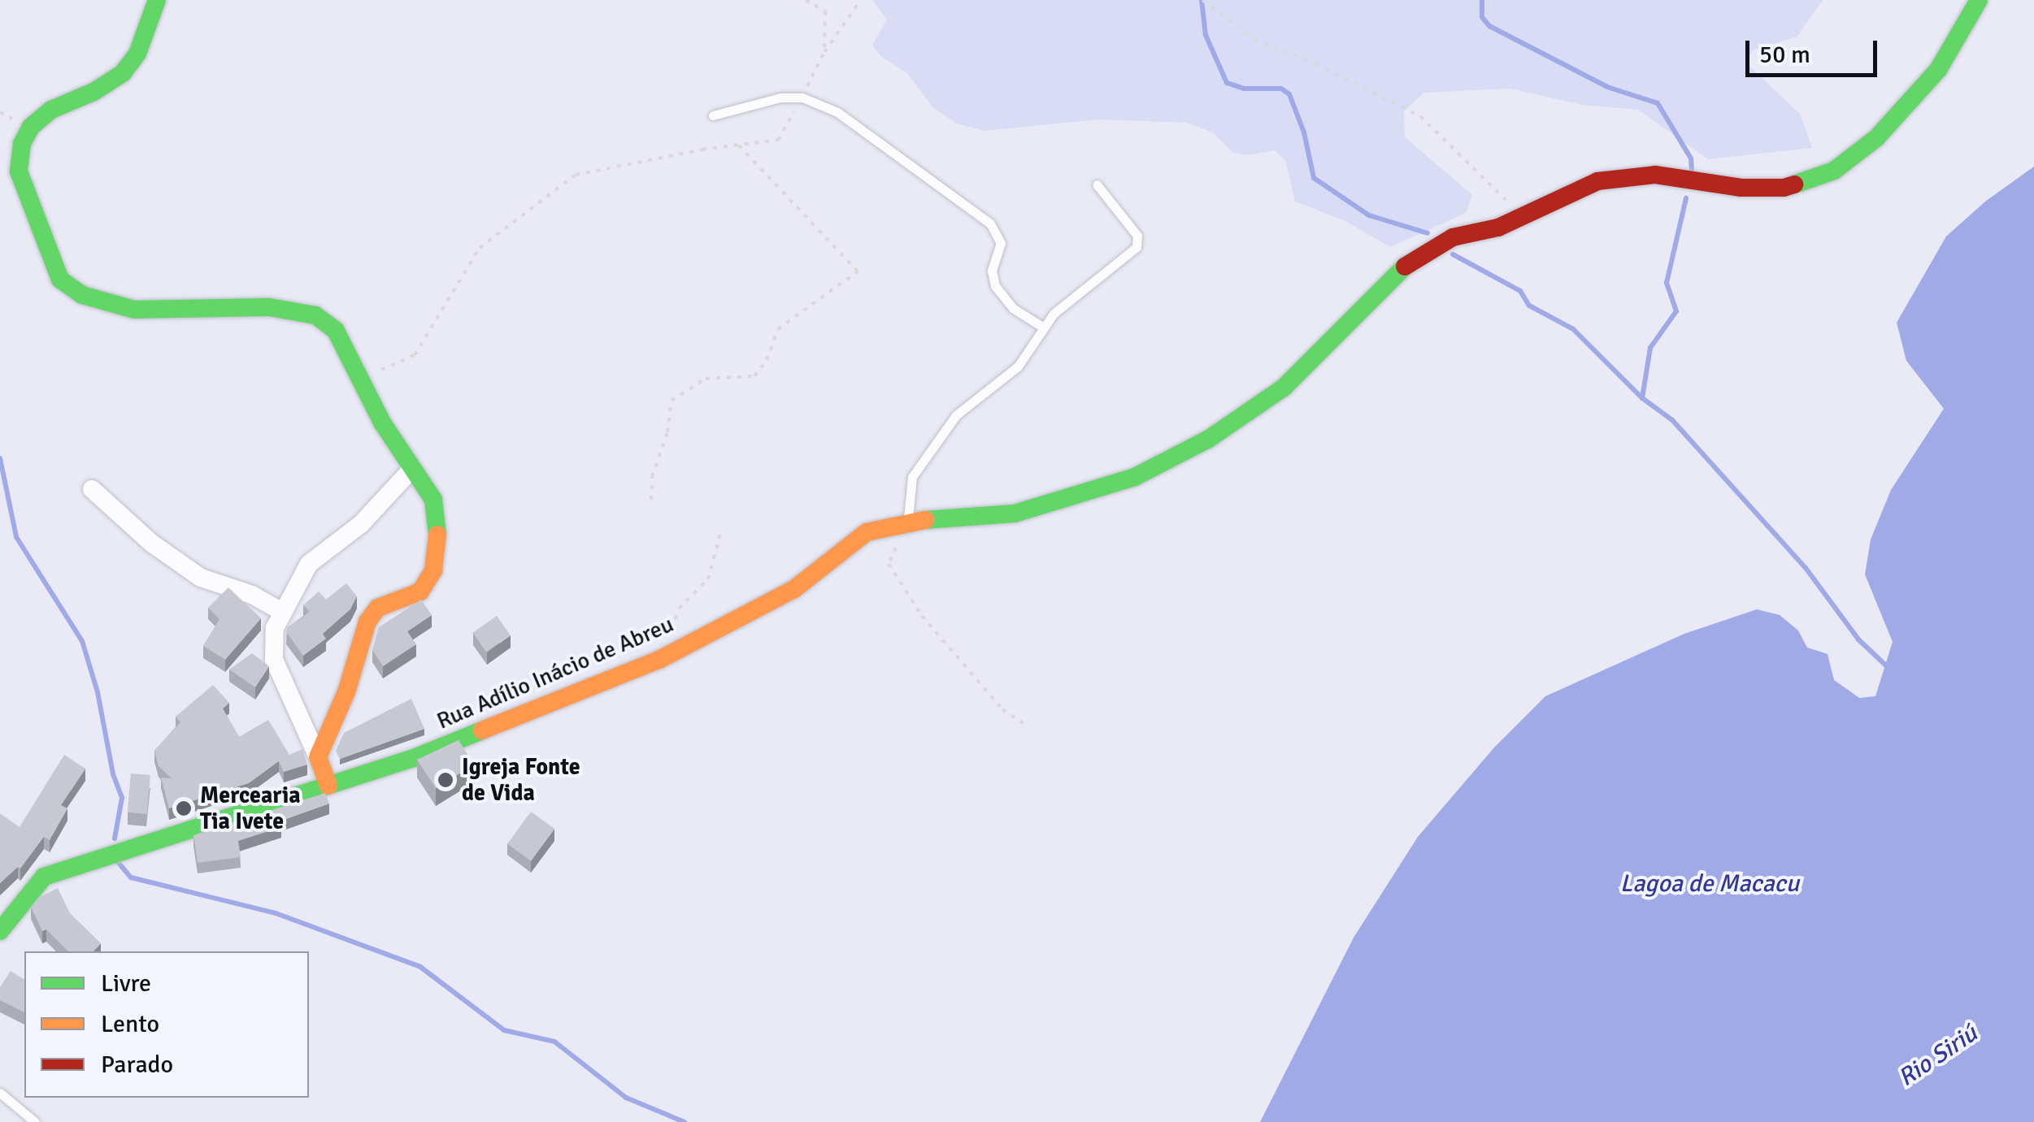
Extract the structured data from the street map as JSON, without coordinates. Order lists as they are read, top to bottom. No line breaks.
{"streets":{"street":["Rua Adílio Inácio de Abreu"]},"water":["Lagoa de Macacu","Rio Siriú"],"places":["Igreja Fonte de Vida","Mercearia Tia Ivete"],"legend":["Livre","Lento","Parado"],"scale_bar":"50 m"}
